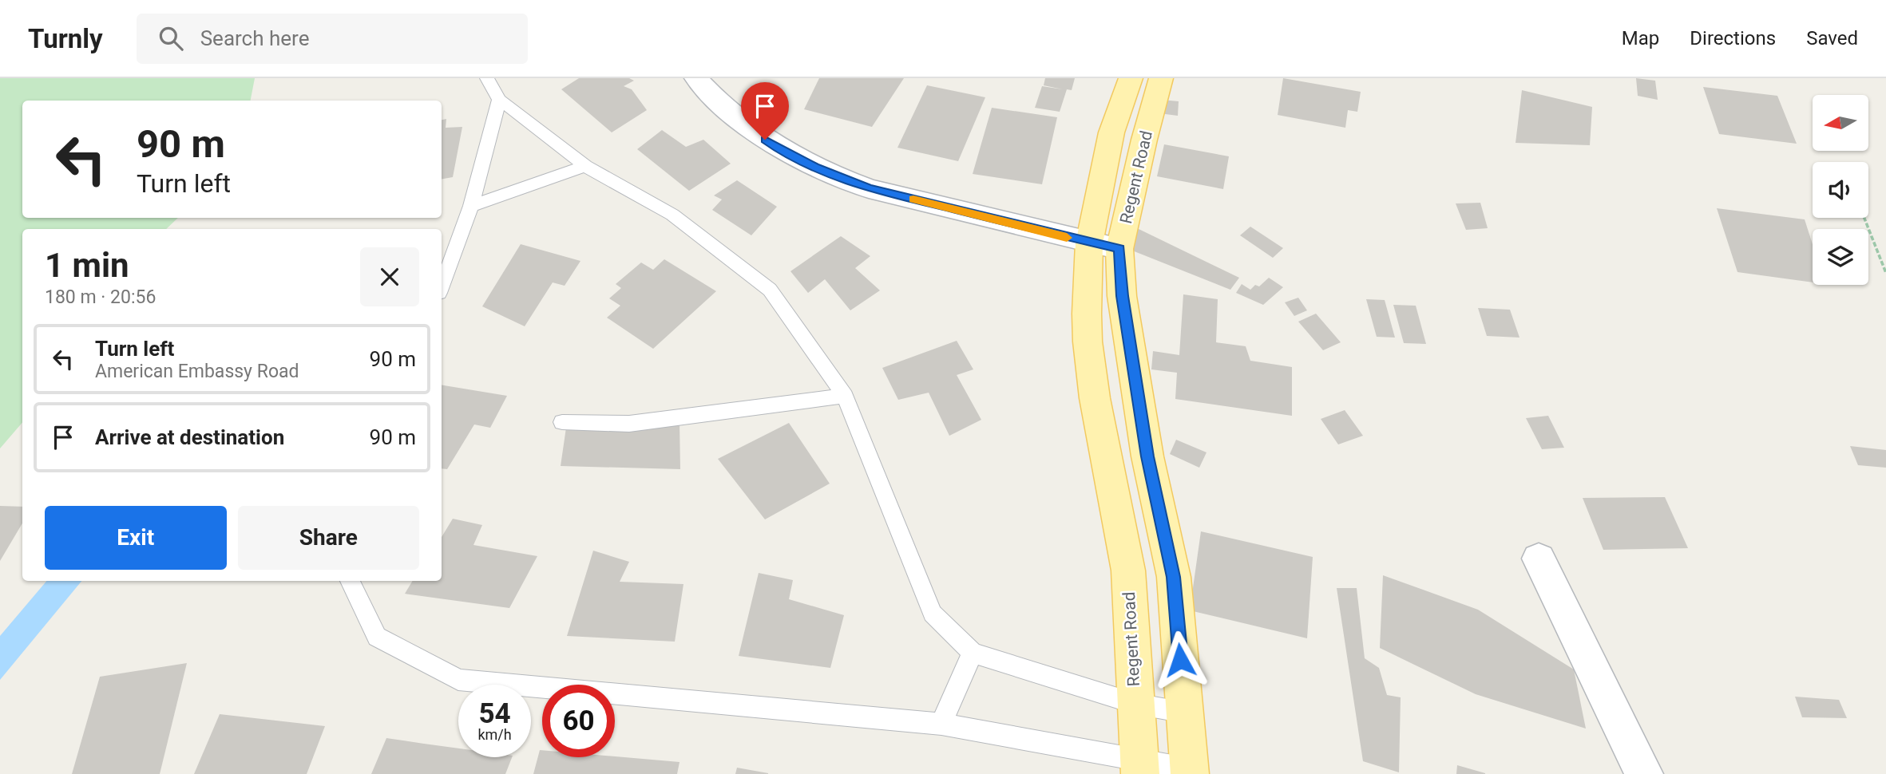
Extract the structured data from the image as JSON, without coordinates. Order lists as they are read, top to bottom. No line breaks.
{"streets":{"main road":["Regent Road"]},"north":"left","page":{"header":"Turnly","search":"Search here","nav":["Map","Directions","Saved"],"turn":["90 m","Turn left"],"heading":["1 min","180 m · 20:56"],"list":[{"name":"Turn left","note":"American Embassy Road","value":"90 m"},{"name":"Arrive at destination","value":"90 m"}],"buttons":["Exit","Share"],"speed":"54 km/h","limit":"60"}}
